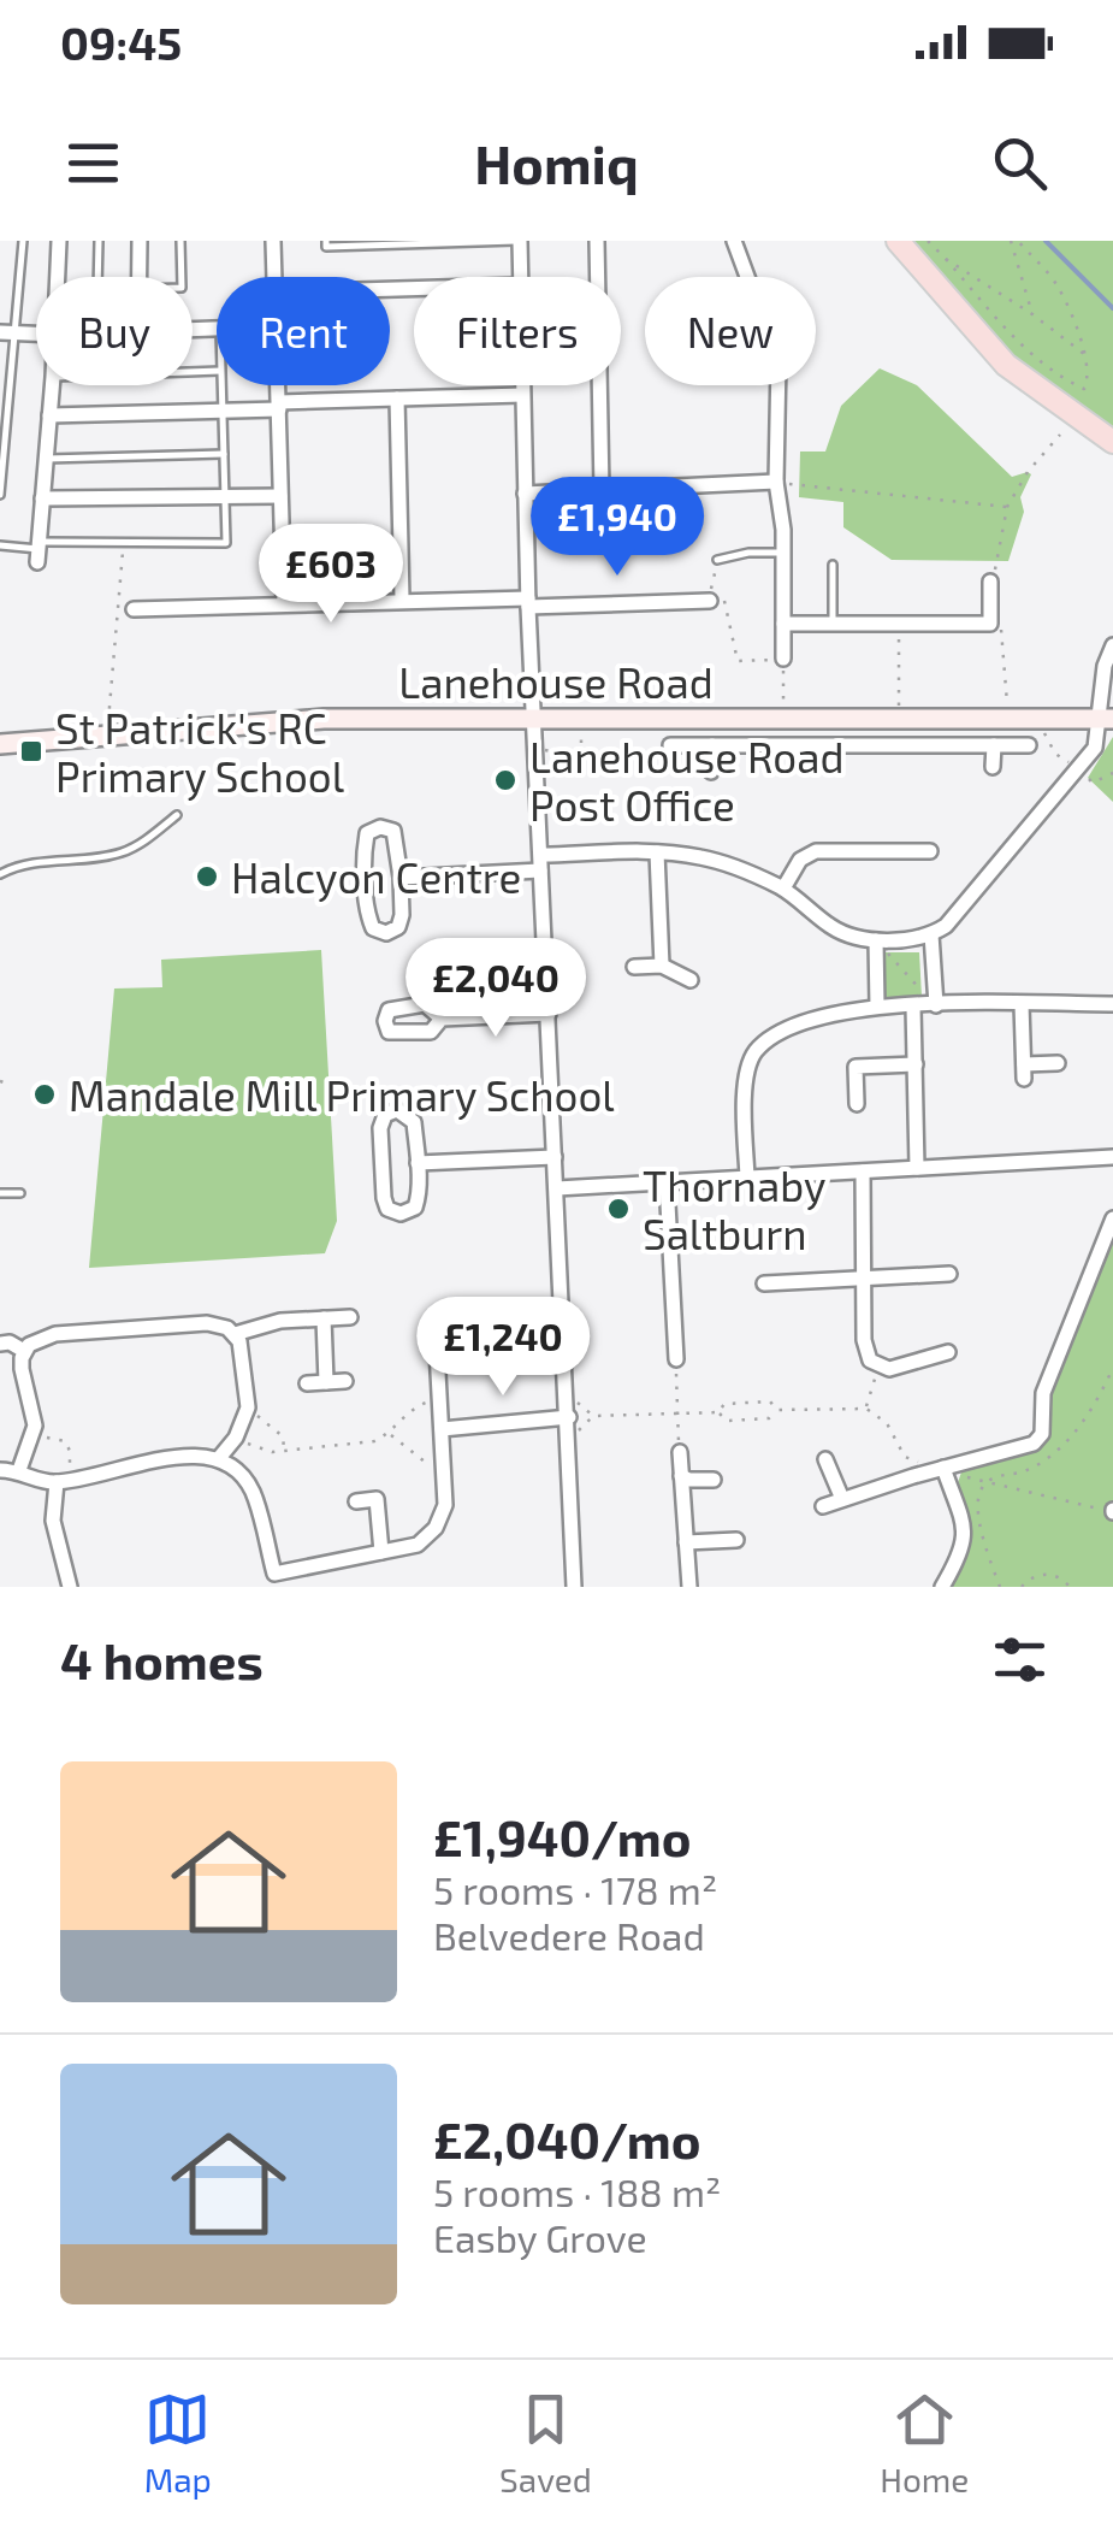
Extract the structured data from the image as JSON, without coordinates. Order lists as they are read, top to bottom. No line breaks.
{"streets":{"street":["Lanehouse Road"]},"places":{"transit":["St Patrick's RC Primary School"],"other":["Lanehouse Road Post Office","Halcyon Centre","Mandale Mill Primary School","Thornaby Saltburn"]},"page":{"status":"09:45","header":"Homiq","chip":["Buy","Rent","Filters","New"],"price":["£1,940","£603","£2,040","£1,240"],"heading":"4 homes","list":[{"name":"£1,940/mo","note":"5 rooms · 178 m² · Belvedere Road"},{"name":"£2,040/mo","note":"5 rooms · 188 m² · Easby Grove"}],"tabs":["Map","Saved","Home"]}}
